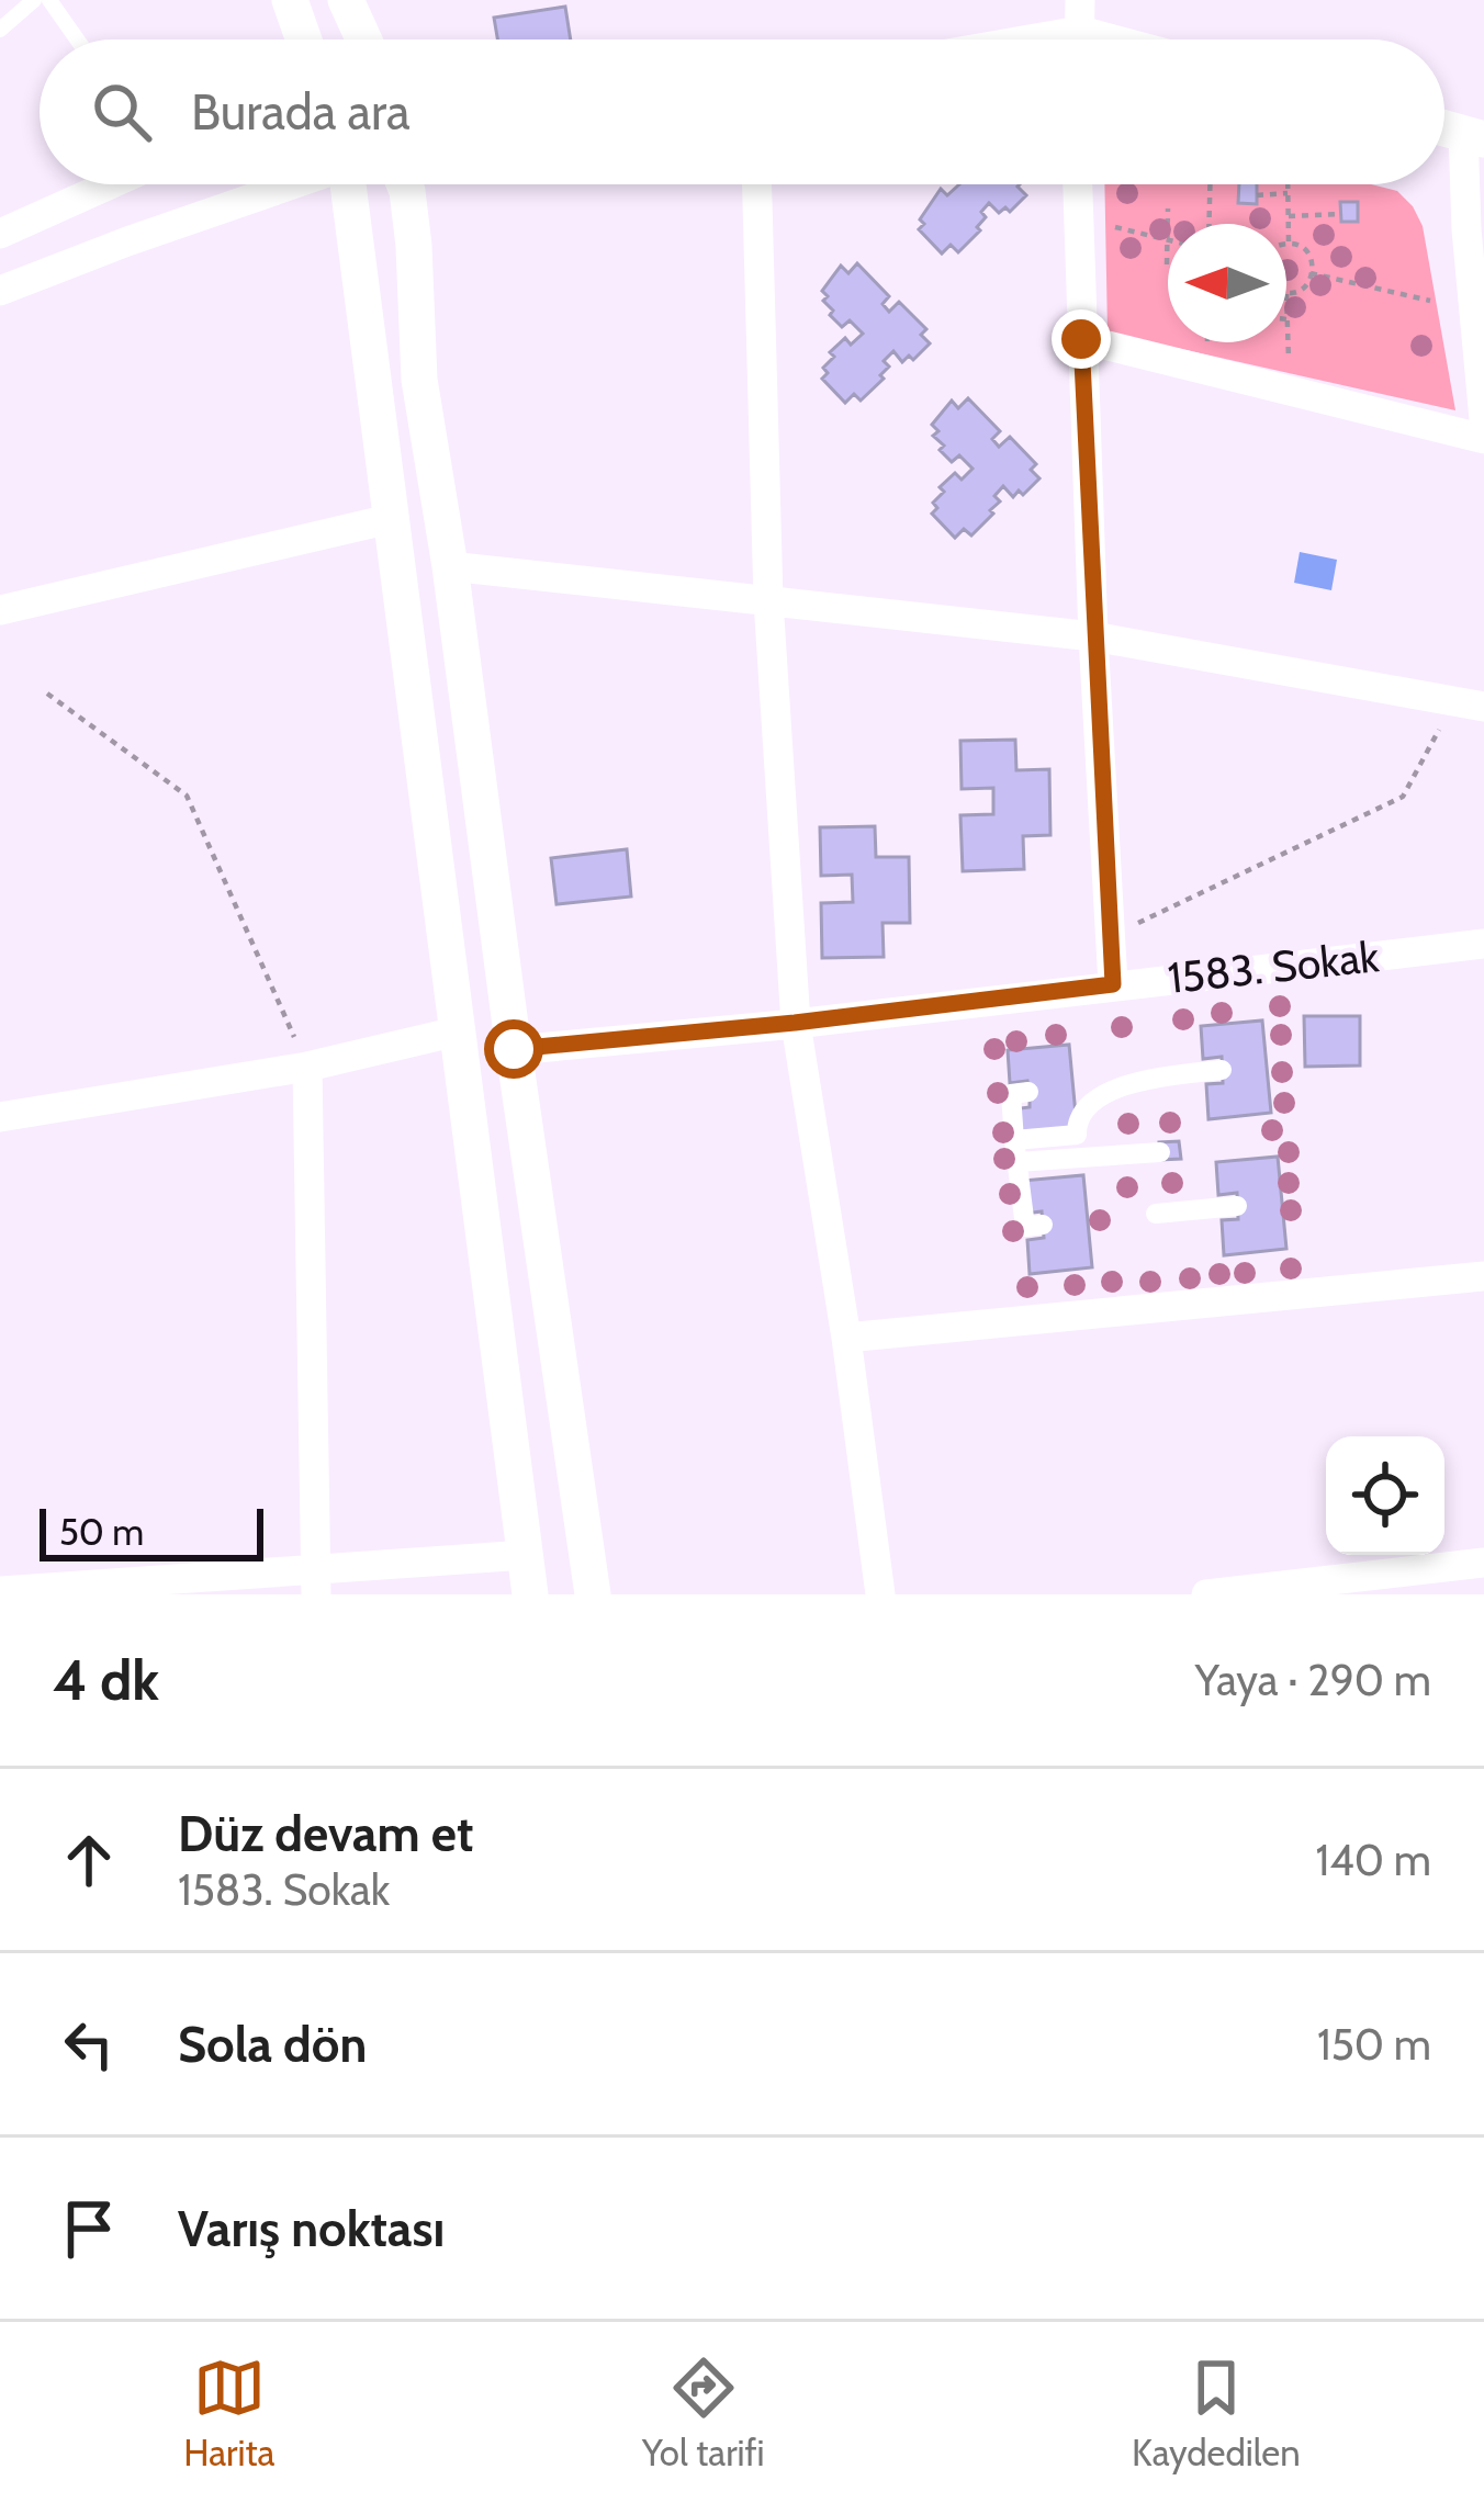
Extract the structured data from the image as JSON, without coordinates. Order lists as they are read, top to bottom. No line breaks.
{"streets":{"street":["1583. Sokak"]},"scale_bar":"50 m","north":"left","page":{"search":"Burada ara","scale":"50 m","heading":["4 dk","Yaya · 290 m"],"list":[["Düz devam et","1583. Sokak","140 m"],["Sola dön","150 m"],"Varış noktası"],"nav":["Harita","Yol tarifi","Kaydedilen"]}}
